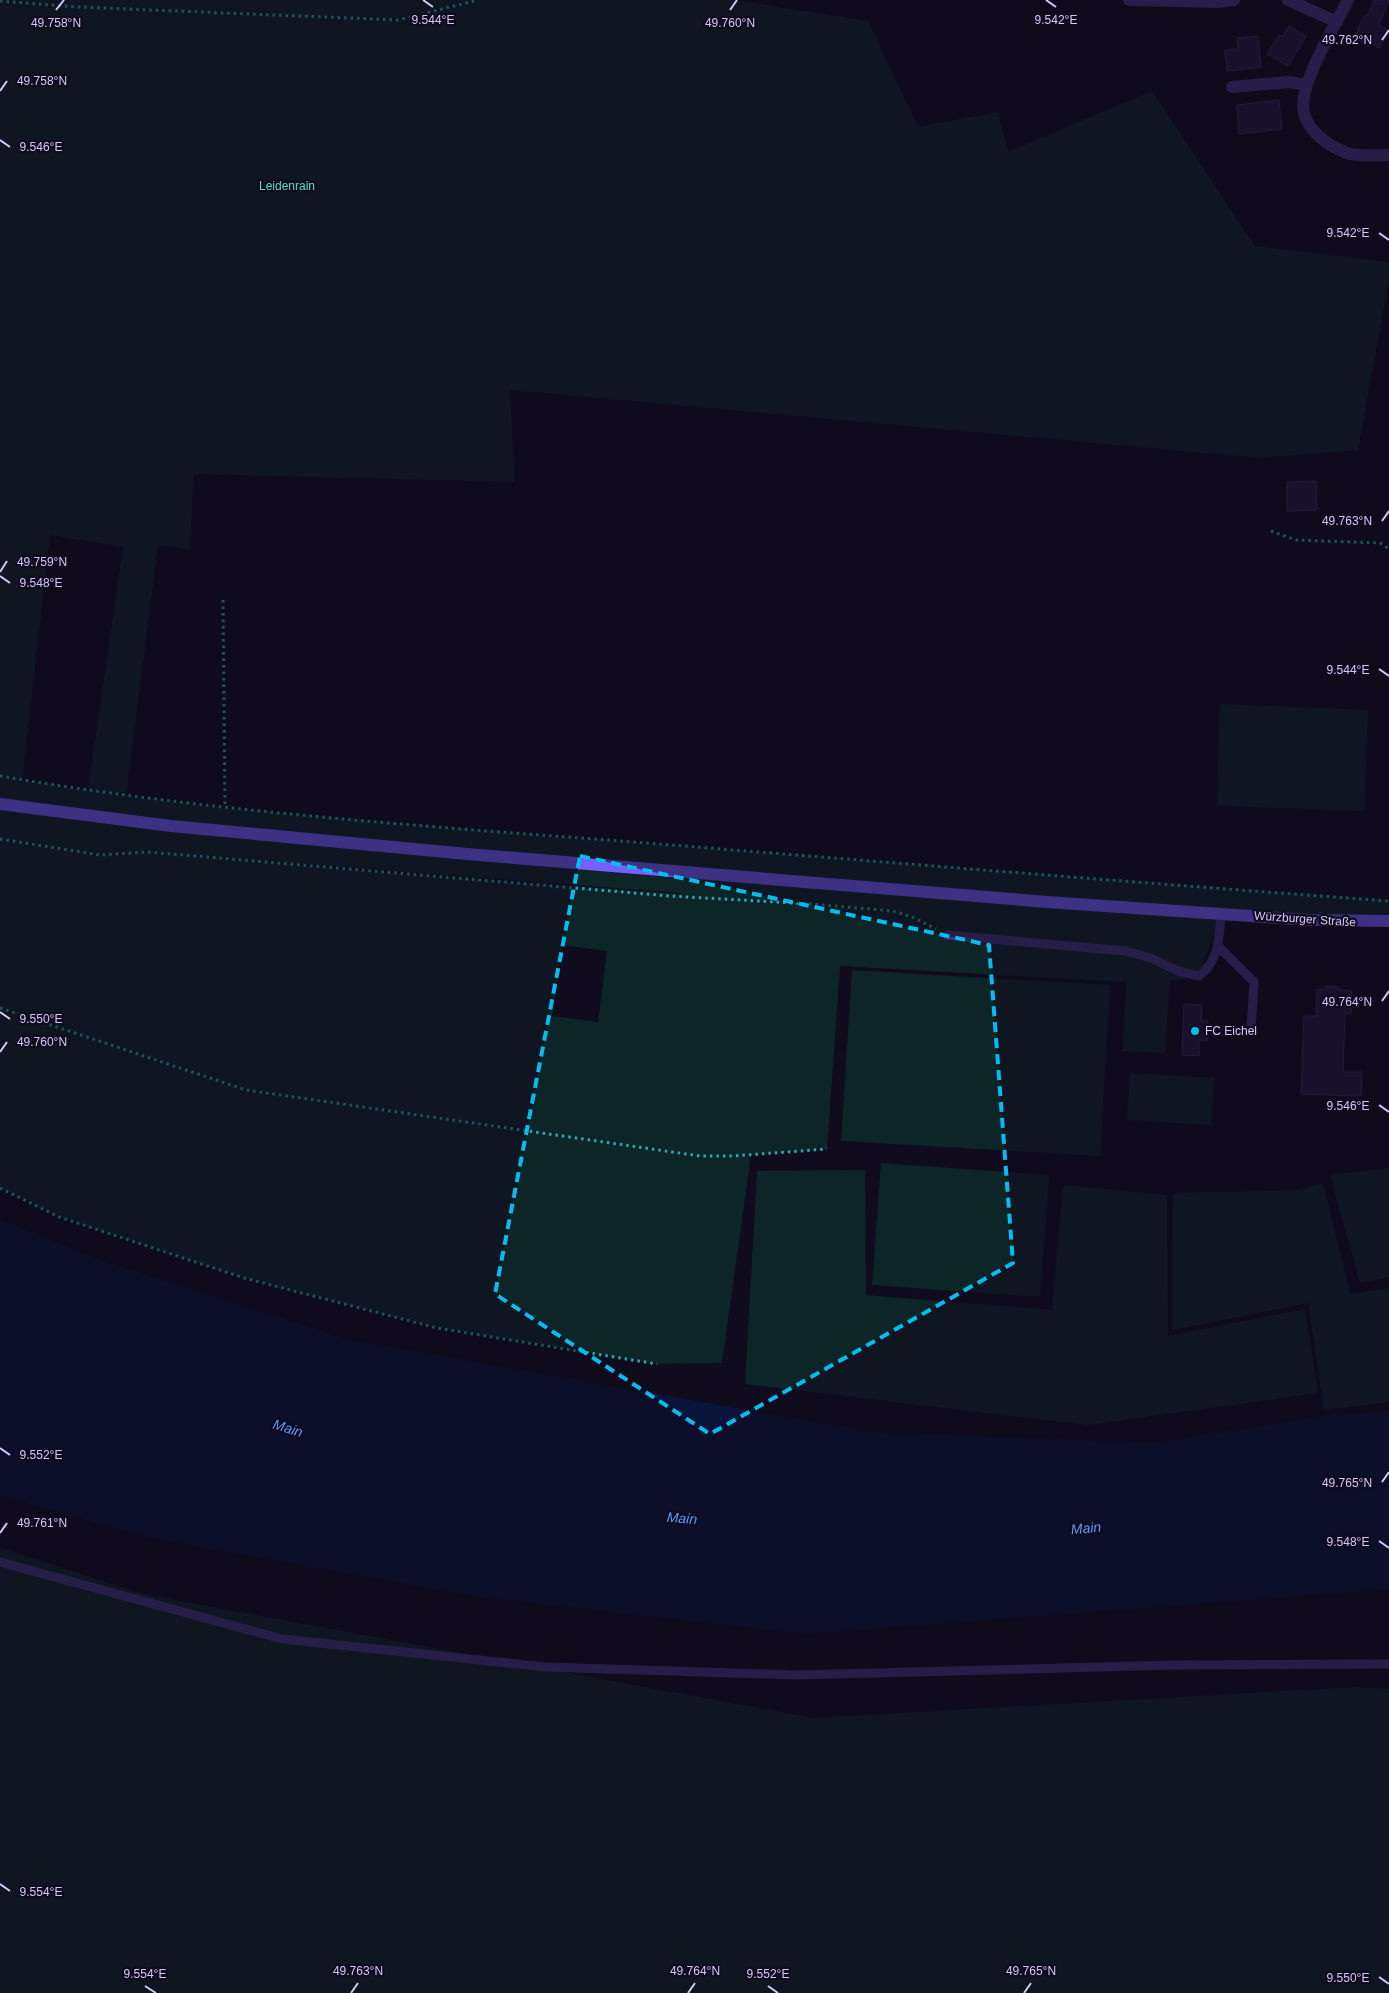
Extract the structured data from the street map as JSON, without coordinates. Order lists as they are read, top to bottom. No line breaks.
{"streets":{"main road":["Würzburger Straße"]},"water":["Main"],"parks":["Leidenrain"],"places":["FC Eichel"],"coordinates":["9.544°E","9.542°E","49.758°N","49.760°N","49.762°N","9.546°E","49.763°N","49.759°N","9.548°E","49.764°N","9.550°E","9.552°E","49.765°N","49.761°N","9.554°E"]}
